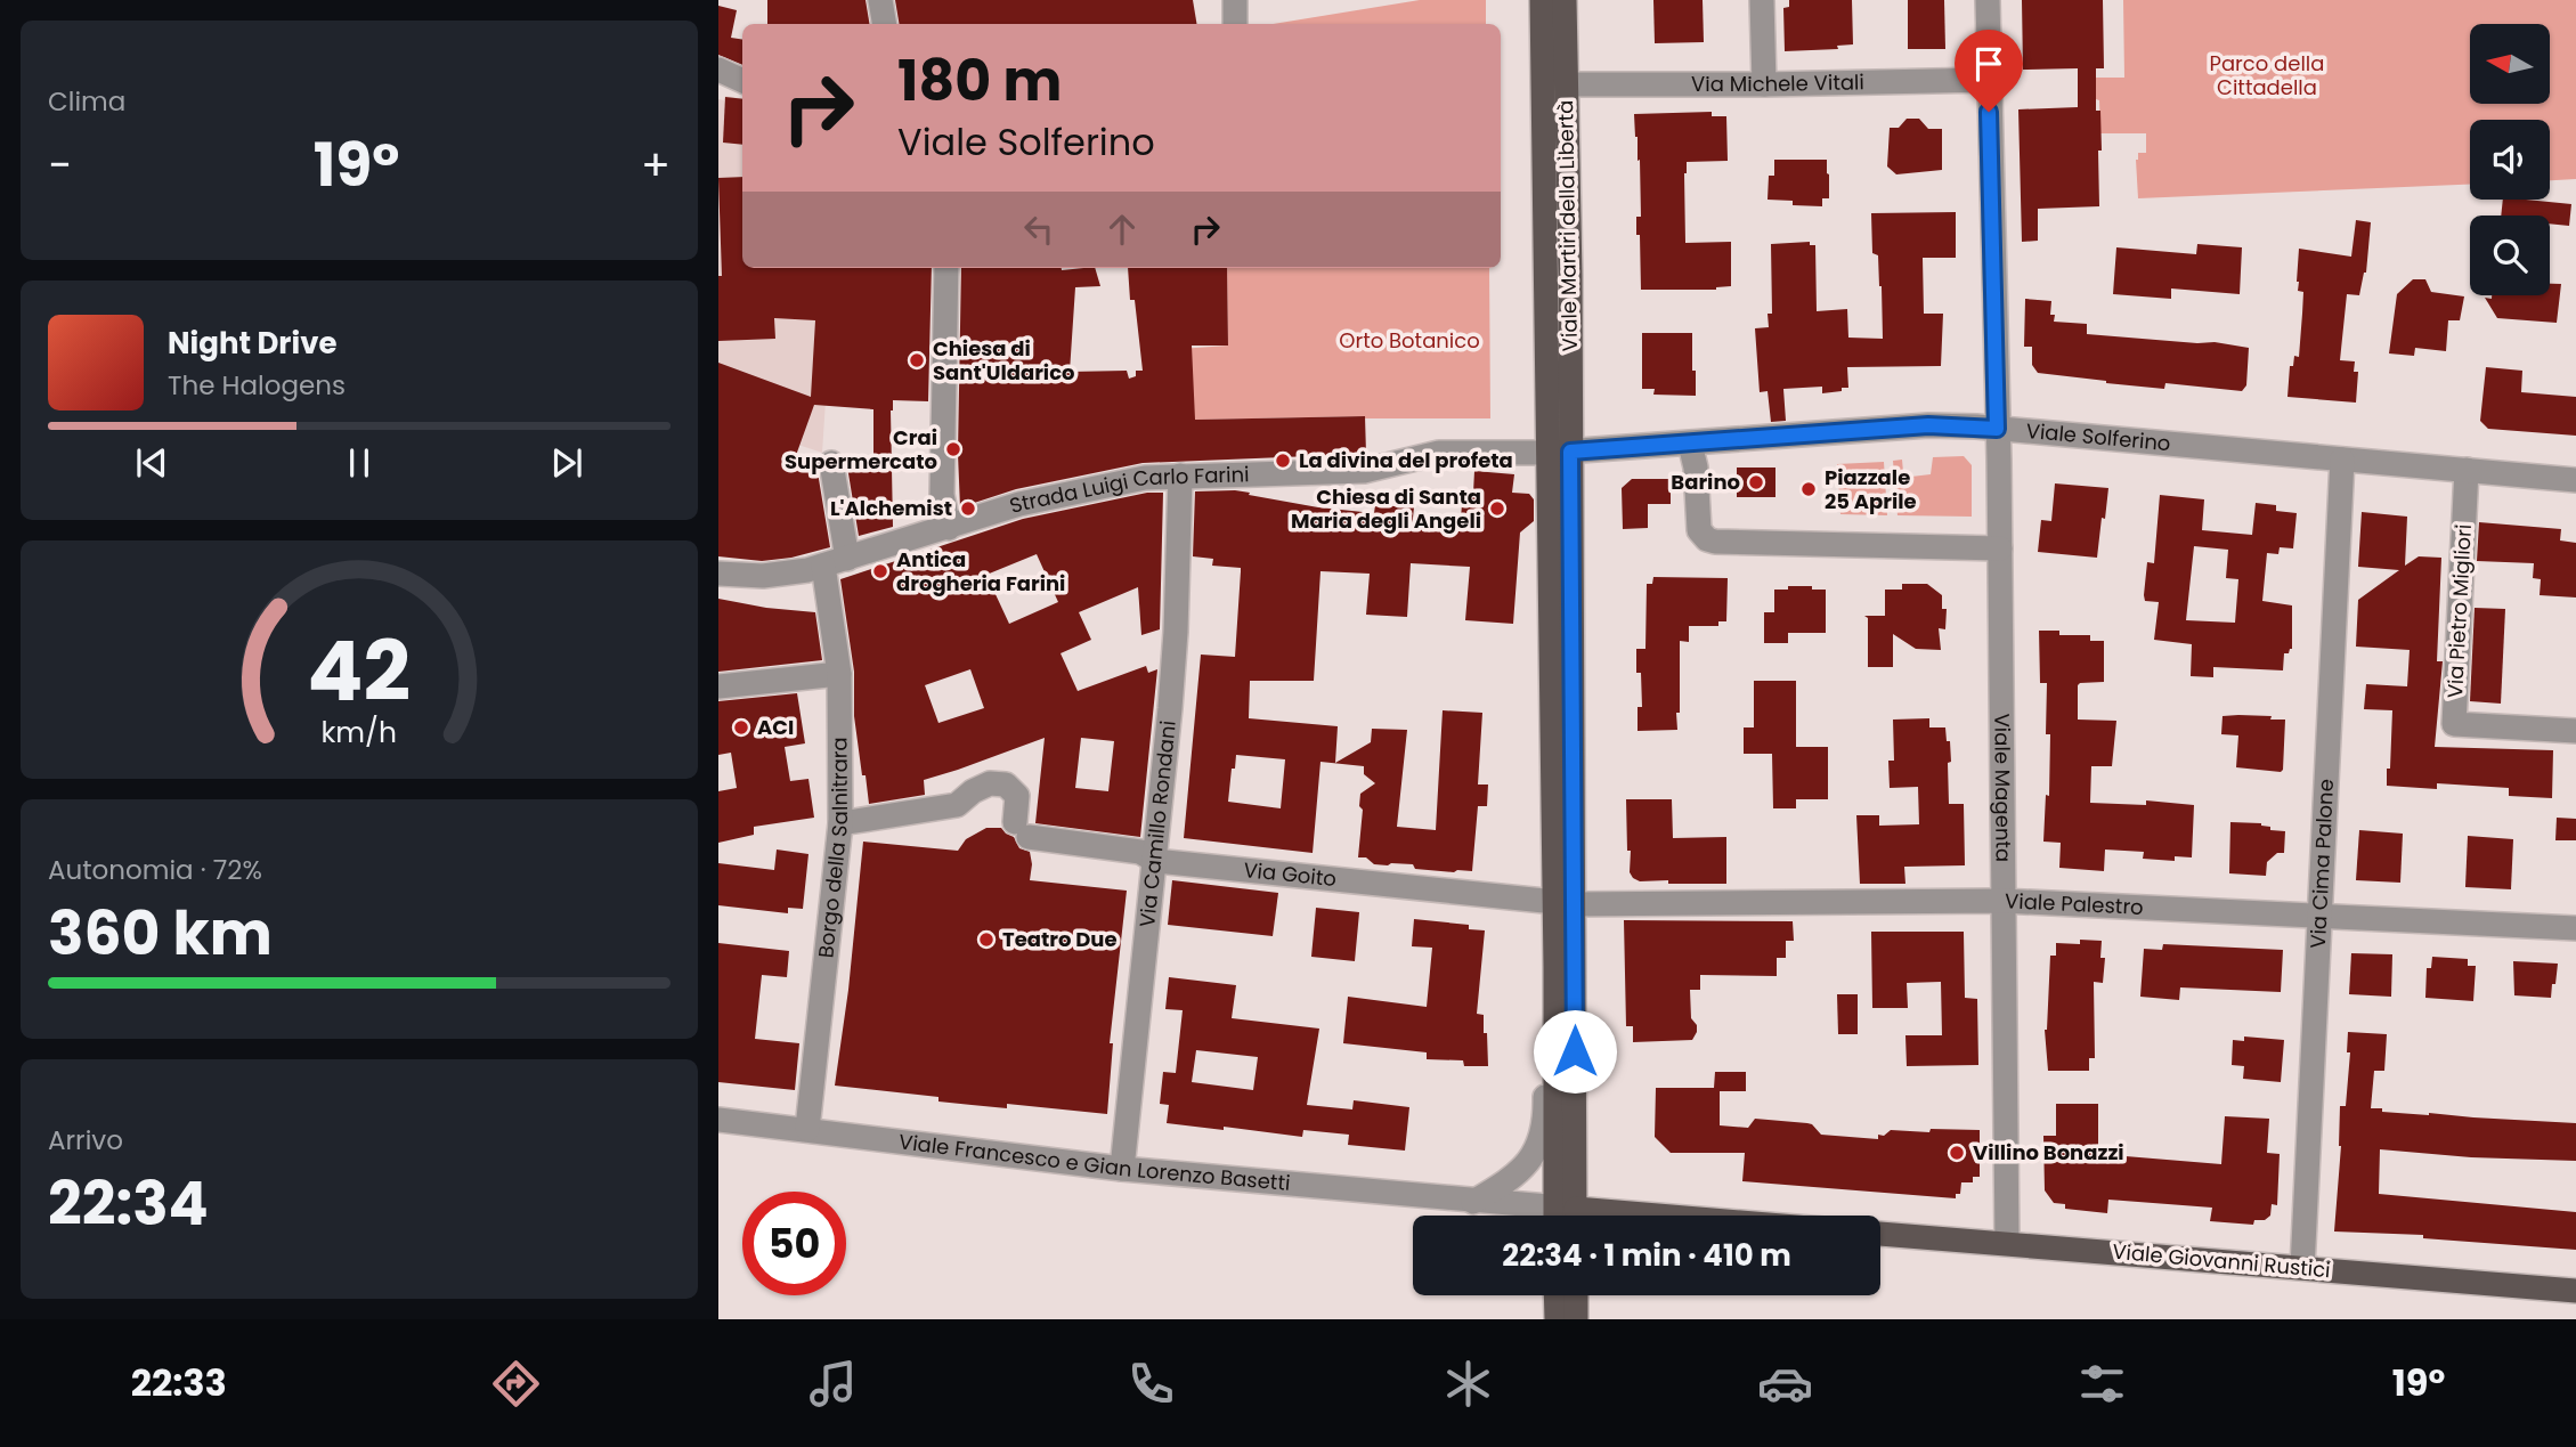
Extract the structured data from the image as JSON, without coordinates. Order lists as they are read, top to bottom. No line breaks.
{"streets":{"main road":["Viale Martiri della Libertà","Viale Giovanni Rustici"],"street":["Via Michele Vitali","Viale Solferino","Strada Luigi Carlo Farini","Via Pietro Migliori","Viale Magenta","Via Camillo Rondani","Borgo della Salnitrara","Via Cima Palone","Via Goito","Viale Palestro","Viale Francesco e Gian Lorenzo Basetti"]},"crossings":[["Via Michele Vitali","Viale Martiri della Libertà"],["Via Michele Vitali","Viale Magenta"],["Viale Martiri della Libertà","Viale Solferino"],["Viale Martiri della Libertà","Strada Luigi Carlo Farini"],["Viale Solferino","Strada Luigi Carlo Farini"],["Viale Solferino","Via Pietro Migliori"],["Viale Solferino","Viale Magenta"],["Viale Solferino","Via Cima Palone"],["Strada Luigi Carlo Farini","Via Camillo Rondani"],["Strada Luigi Carlo Farini","Borgo della Salnitrara"],["Viale Magenta","Viale Palestro"],["Viale Magenta","Viale Giovanni Rustici"],["Via Camillo Rondani","Via Goito"],["Via Camillo Rondani","Viale Francesco e Gian Lorenzo Basetti"],["Borgo della Salnitrara","Via Goito"],["Borgo della Salnitrara","Viale Francesco e Gian Lorenzo Basetti"],["Via Cima Palone","Viale Palestro"],["Via Cima Palone","Viale Giovanni Rustici"],["Via Goito","Viale Palestro"]],"parks":["Parco della Cittadella","Orto Botanico"],"places":["Chiesa di Sant'Uldarico","Crai Supermercato","La divina del profeta","Barino","Piazzale 25 Aprile","L'Alchemist","Chiesa di Santa Maria degli Angeli","Antica drogheria Farini","ACI","Teatro Due","Villino Bonazzi"],"north":"left","page":{"tile":["Clima",["Autonomia · 72%","360 km"],["Arrivo","22:34"]],"turn":["180 m","Viale Solferino"],"heat":["−","19°","+"],"song":["Night Drive","The Halogens"],"limit":"50","trip":"22:34 · 1 min · 410 m","tabs":["22:33","19°"],"gauge":["42","km/h"]}}
